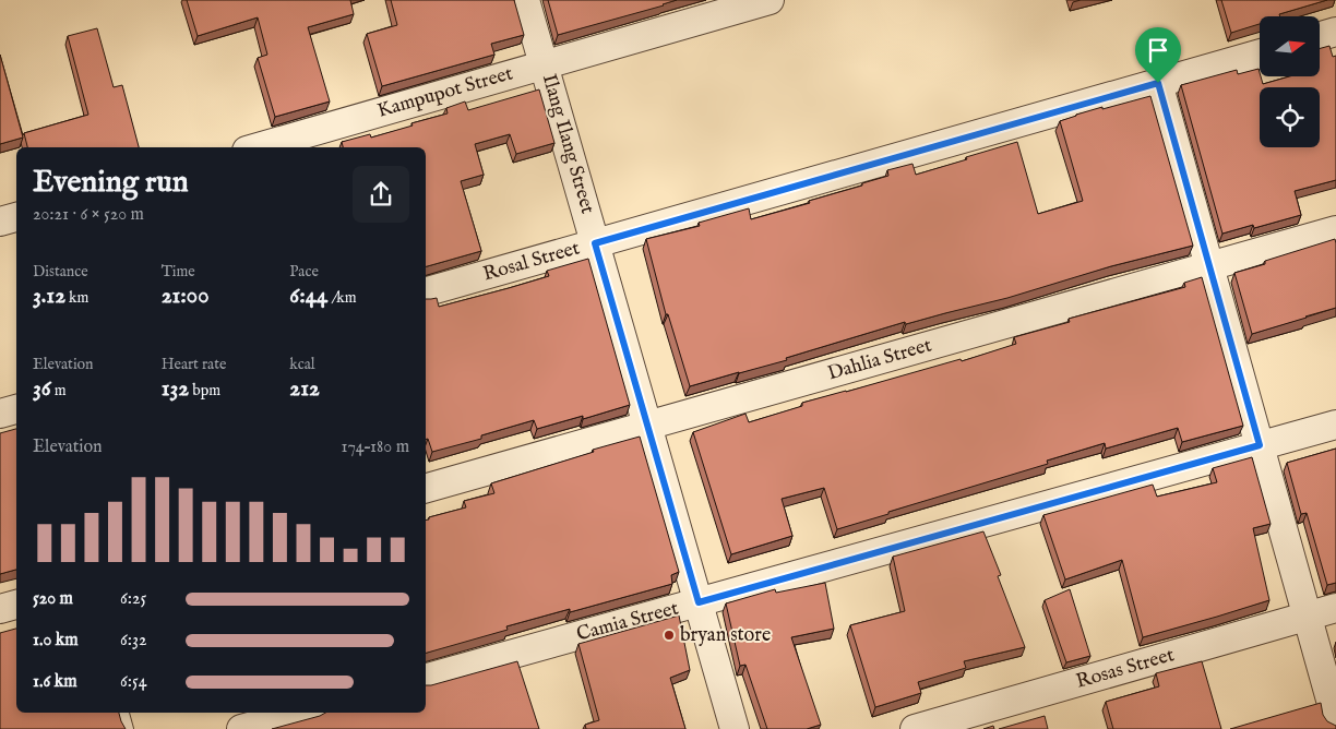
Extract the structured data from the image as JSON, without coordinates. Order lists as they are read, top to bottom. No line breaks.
{"streets":{"street":["Kampupot Street","Ilang Ilang Street","Rosal Street","Dahlia Street","Camia Street","Rosas Street"]},"crossings":[["Kampupot Street","Ilang Ilang Street"],["Ilang Ilang Street","Rosal Street"],["Ilang Ilang Street","Dahlia Street"],["Ilang Ilang Street","Camia Street"]],"places":["bryan store"],"north":"right","page":{"heading":["Evening run","20:21 · 6 × 520 m"],"stats":[["Distance","3.12 km"],["Time","21:00"],["Pace","6:44 /km"],["Elevation","36 m"],["Heart rate","132 bpm"],["kcal","212"]],"chart":["Elevation","174–180 m"],"list":[{"name":"520 m","note":"6:25"},{"name":"1.0 km","note":"6:32"},{"name":"1.6 km","note":"6:54"}]}}
